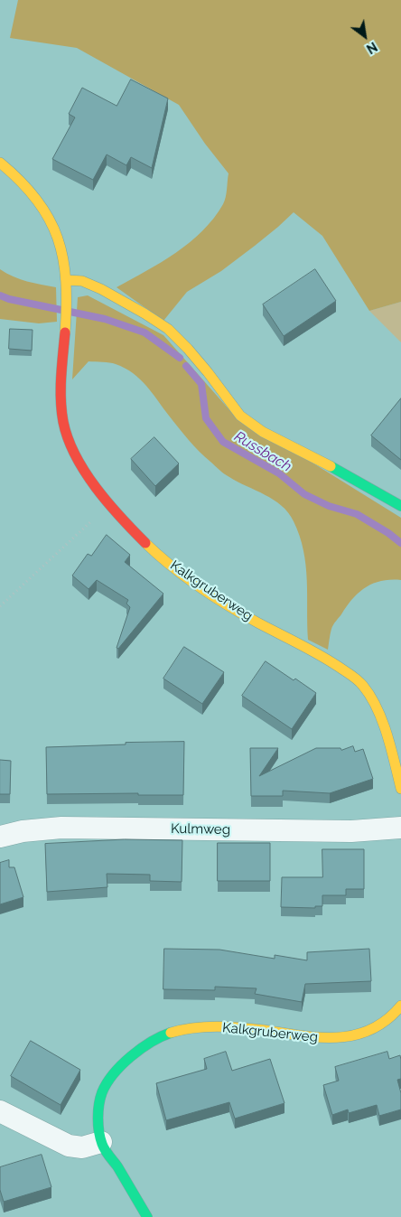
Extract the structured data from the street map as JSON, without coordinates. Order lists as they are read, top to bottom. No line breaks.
{"streets":{"street":["Kalkgruberweg","Kulmweg"]},"water":["Russbach"],"north":"bottom right"}
